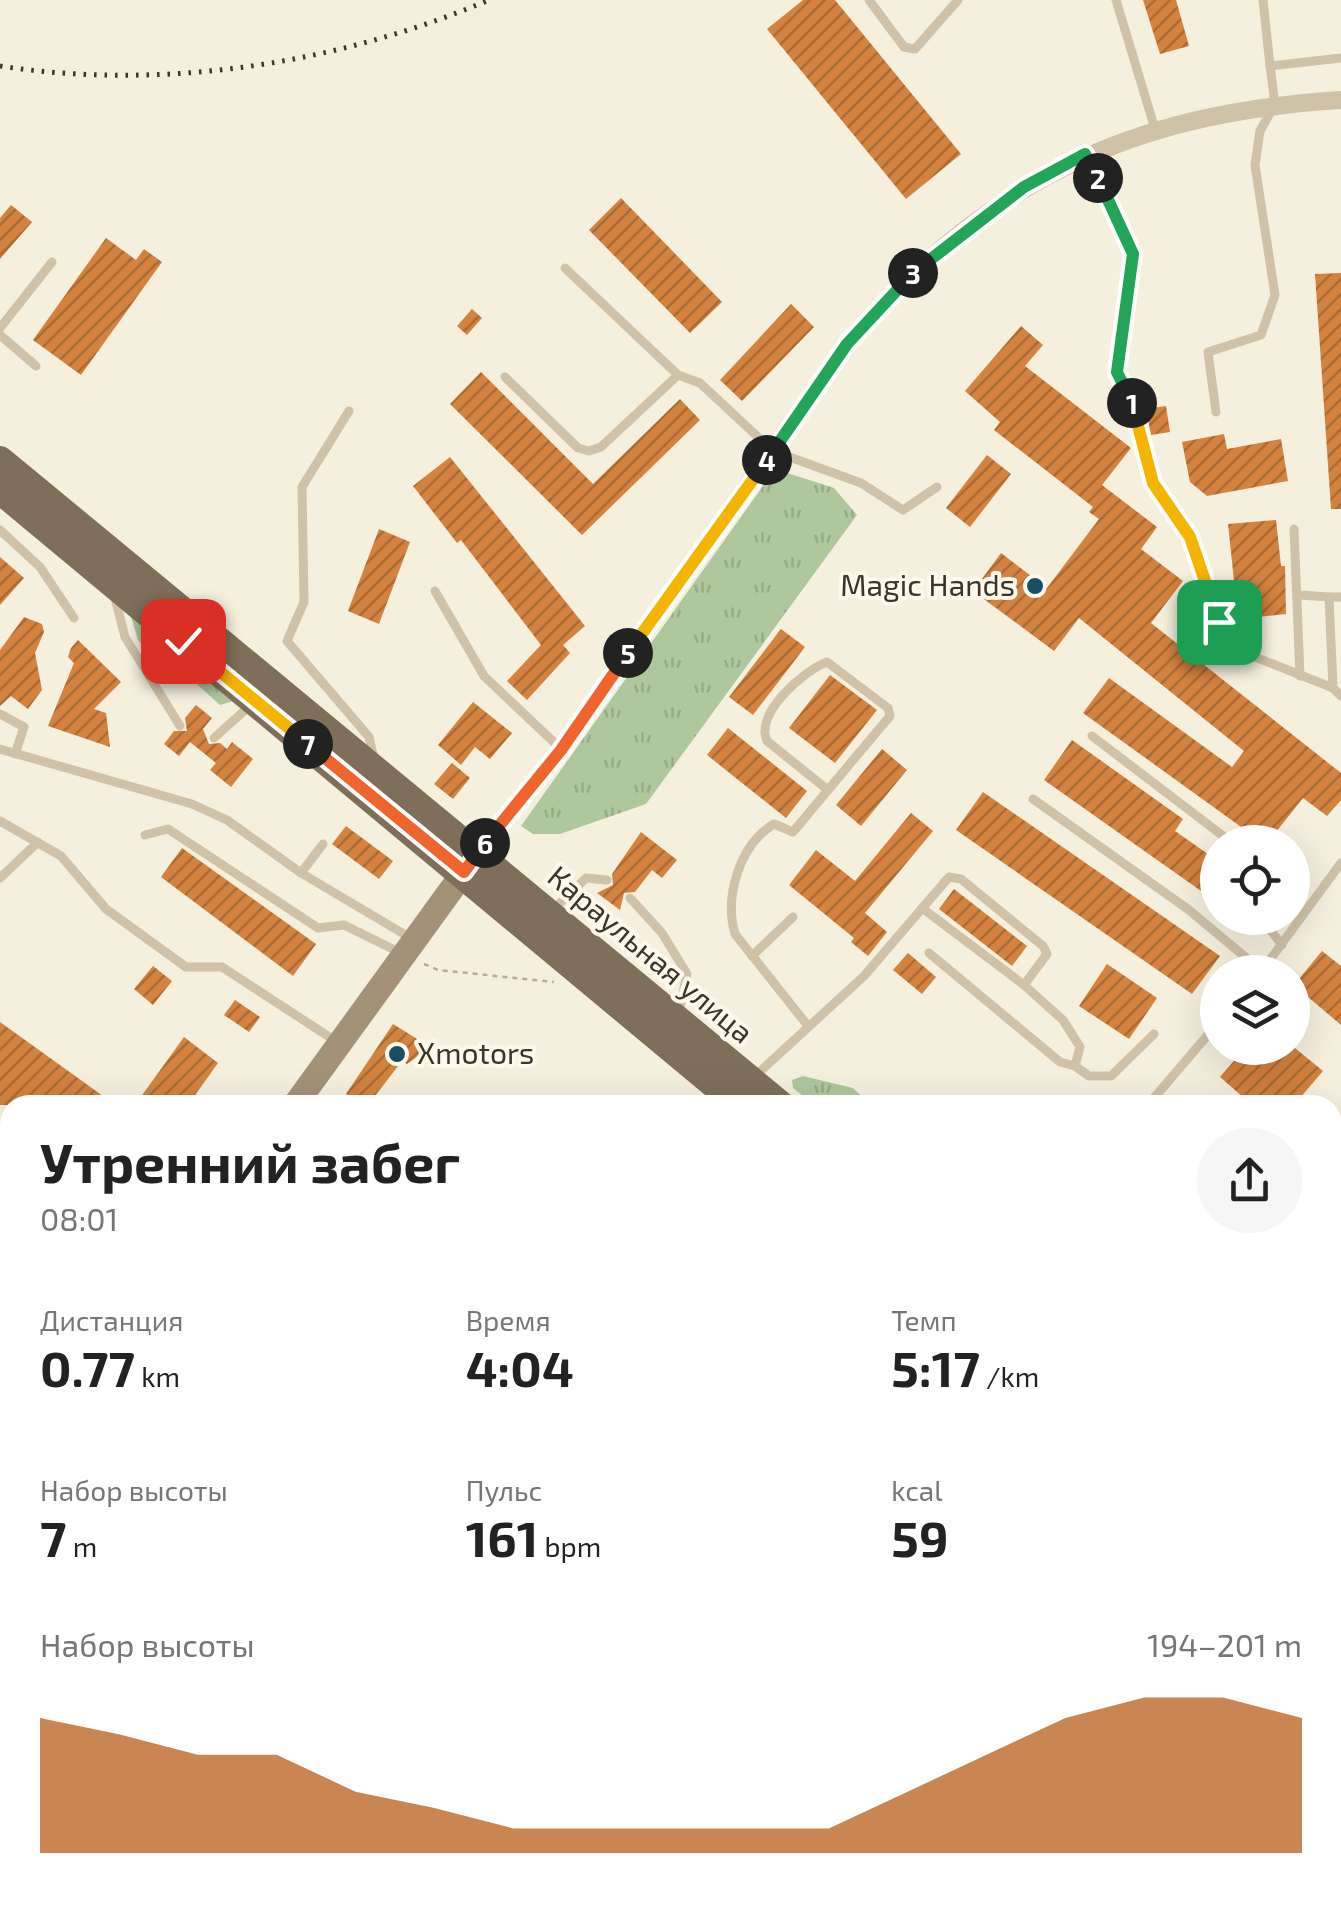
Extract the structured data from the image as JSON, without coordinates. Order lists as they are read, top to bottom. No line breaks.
{"streets":{"main road":["Караульная улица"]},"places":["Magic Hands","Xmotors"],"page":{"pins":["2","3","1","4","5","7","6"],"heading":["Утренний забег","08:01"],"stats":[["Дистанция","0.77 km"],["Время","4:04"],["Темп","5:17 /km"],["Набор высоты","7 m"],["Пульс","161 bpm"],["kcal","59"]],"chart":["Набор высоты","194–201 m"]}}
